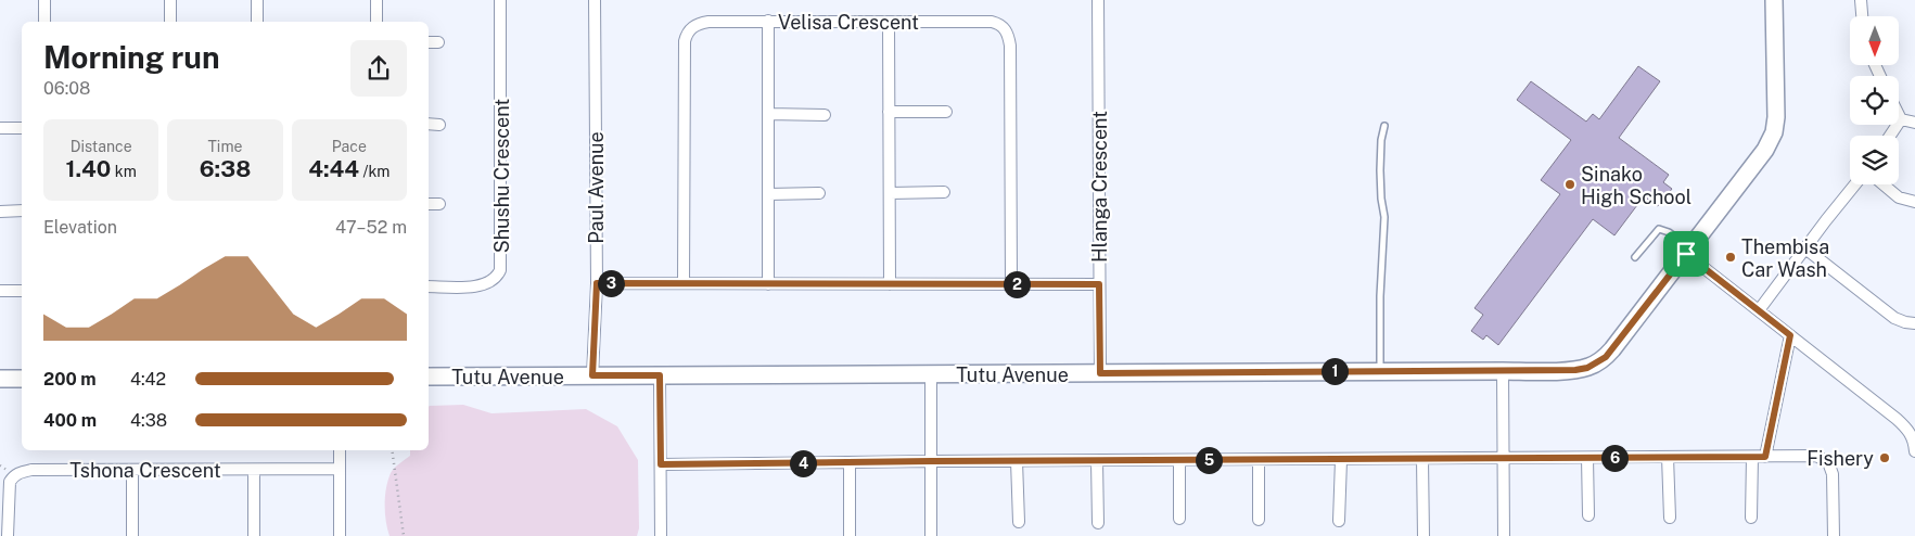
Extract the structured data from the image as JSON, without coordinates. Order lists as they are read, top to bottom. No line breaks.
{"streets":{"street":["Velisa Crescent","Shushu Crescent","Hlanga Crescent","Paul Avenue","Tutu Avenue","Tshona Crescent"]},"crossings":[["Hlanga Crescent","Tutu Avenue"],["Paul Avenue","Tutu Avenue"]],"places":["Sinako High School","Thembisa Car Wash","Fishery"],"north":"bottom","page":{"heading":["Morning run","06:08"],"stats":[["Distance","1.40 km"],["Time","6:38"],["Pace","4:44 /km"]],"chart":["Elevation","47–52 m"],"pins":["3","2","1","6","5","4"],"list":[{"name":"200 m","note":"4:42"},{"name":"400 m","note":"4:38"}]}}
